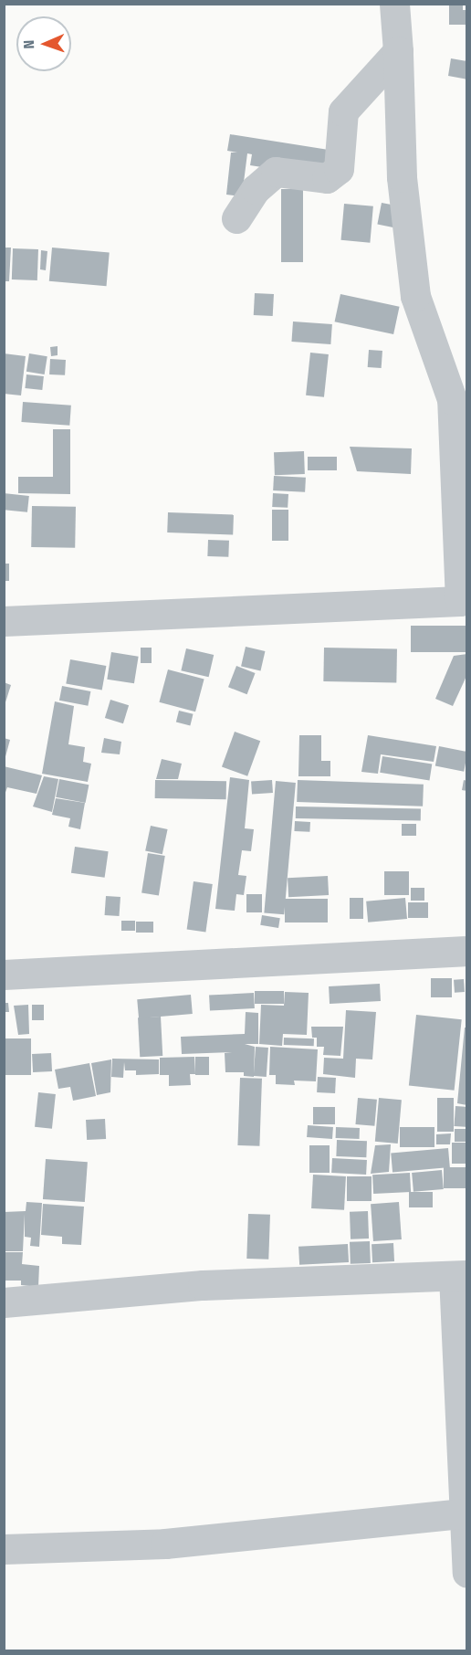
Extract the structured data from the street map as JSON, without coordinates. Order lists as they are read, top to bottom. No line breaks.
{"north":"left"}
